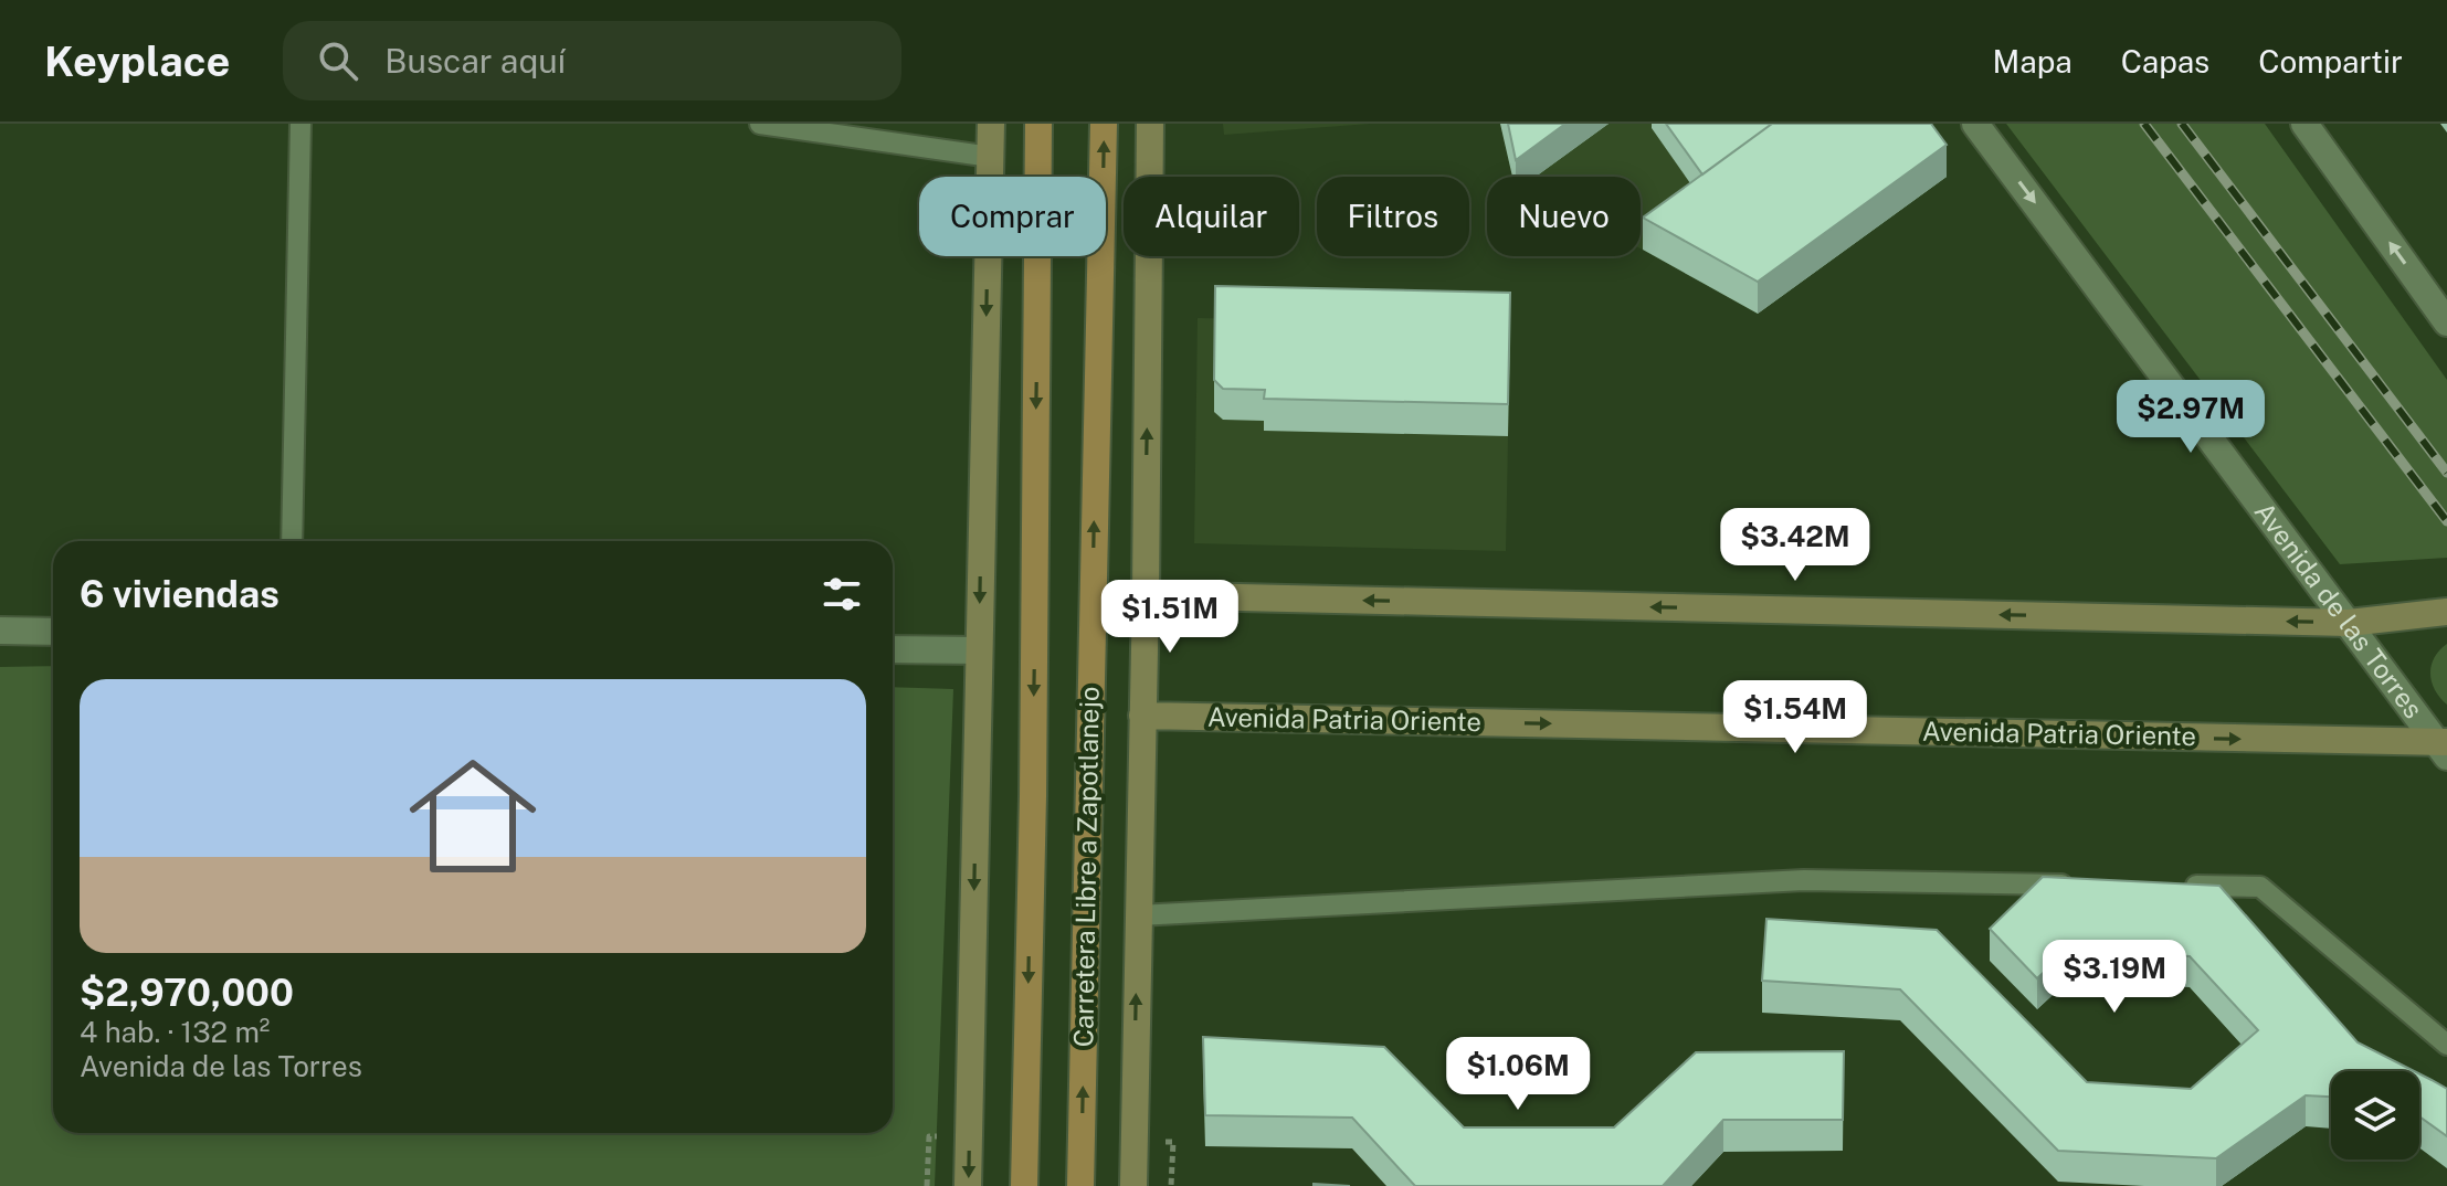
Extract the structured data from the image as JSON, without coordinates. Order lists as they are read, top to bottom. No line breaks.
{"streets":{"main road":["Avenida Patria Oriente","Carretera Libre a Zapotlanejo"],"street":["Avenida de las Torres"]},"crossings":[["Avenida de las Torres","Avenida Patria Oriente"],["Avenida Patria Oriente","Carretera Libre a Zapotlanejo"]],"one_way":["Avenida de las Torres"],"page":{"header":"Keyplace","search":"Buscar aquí","nav":["Mapa","Capas","Compartir"],"chip":["Comprar","Alquilar","Filtros","Nuevo"],"price":["$2.97M","$3.42M","$1.51M","$1.54M","$3.19M","$1.06M"],"heading":"6 viviendas","list":[{"name":"$2,970,000","note":"4 hab. · 132 m² · Avenida de las Torres"}]}}
